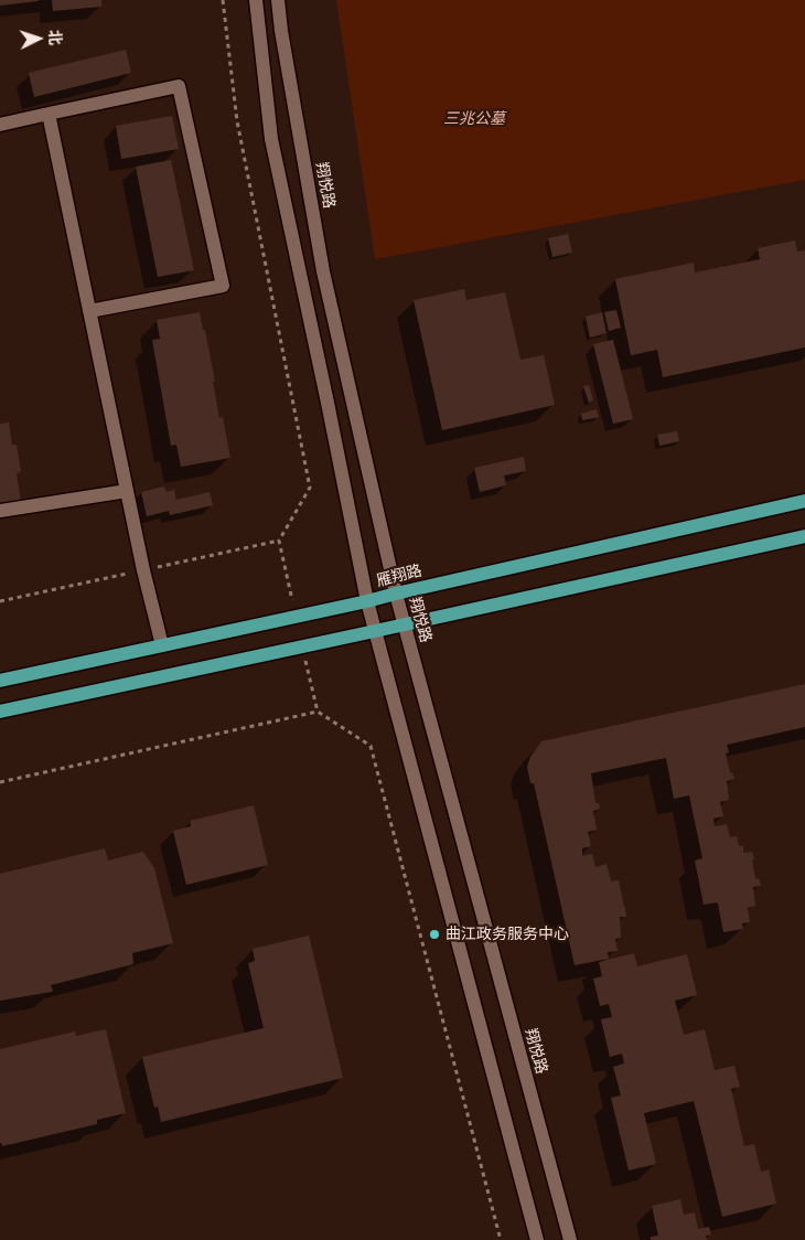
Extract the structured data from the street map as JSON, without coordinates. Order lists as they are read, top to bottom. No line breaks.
{"streets":{"main road":["雁翔路"],"street":["翔悦路"]},"crossings":[["翔悦路","雁翔路"]],"parks":["三兆公墓"],"places":["曲江政务服务中心"],"north":"right"}
